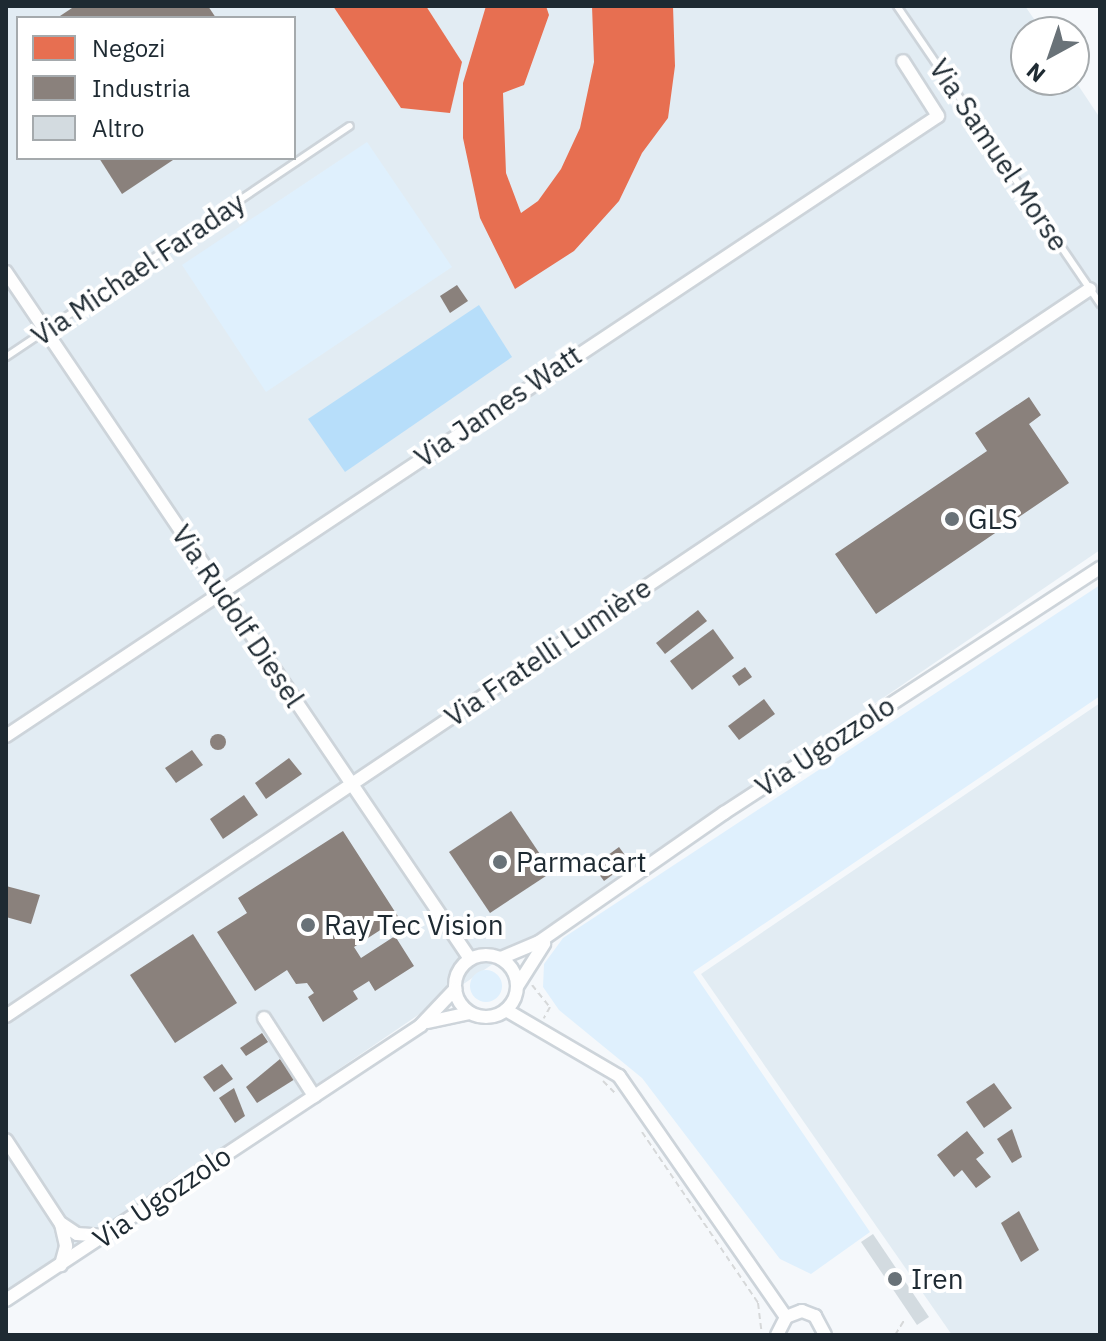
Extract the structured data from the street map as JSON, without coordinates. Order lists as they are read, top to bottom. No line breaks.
{"streets":{"street":["Via James Watt","Via Rudolf Diesel","Via Fratelli Lumière","Via Ugozzolo"],"lane":["Via Samuel Morse","Via Michael Faraday"]},"crossings":[["Via Samuel Morse","Via Fratelli Lumière"],["Via Michael Faraday","Via Rudolf Diesel"],["Via James Watt","Via Rudolf Diesel"],["Via Rudolf Diesel","Via Fratelli Lumière"],["Via Rudolf Diesel","Via Ugozzolo"]],"places":["GLS","Parmacart","Ray Tec Vision","Iren"],"legend":["Negozi","Industria","Altro"],"north":"bottom left"}
